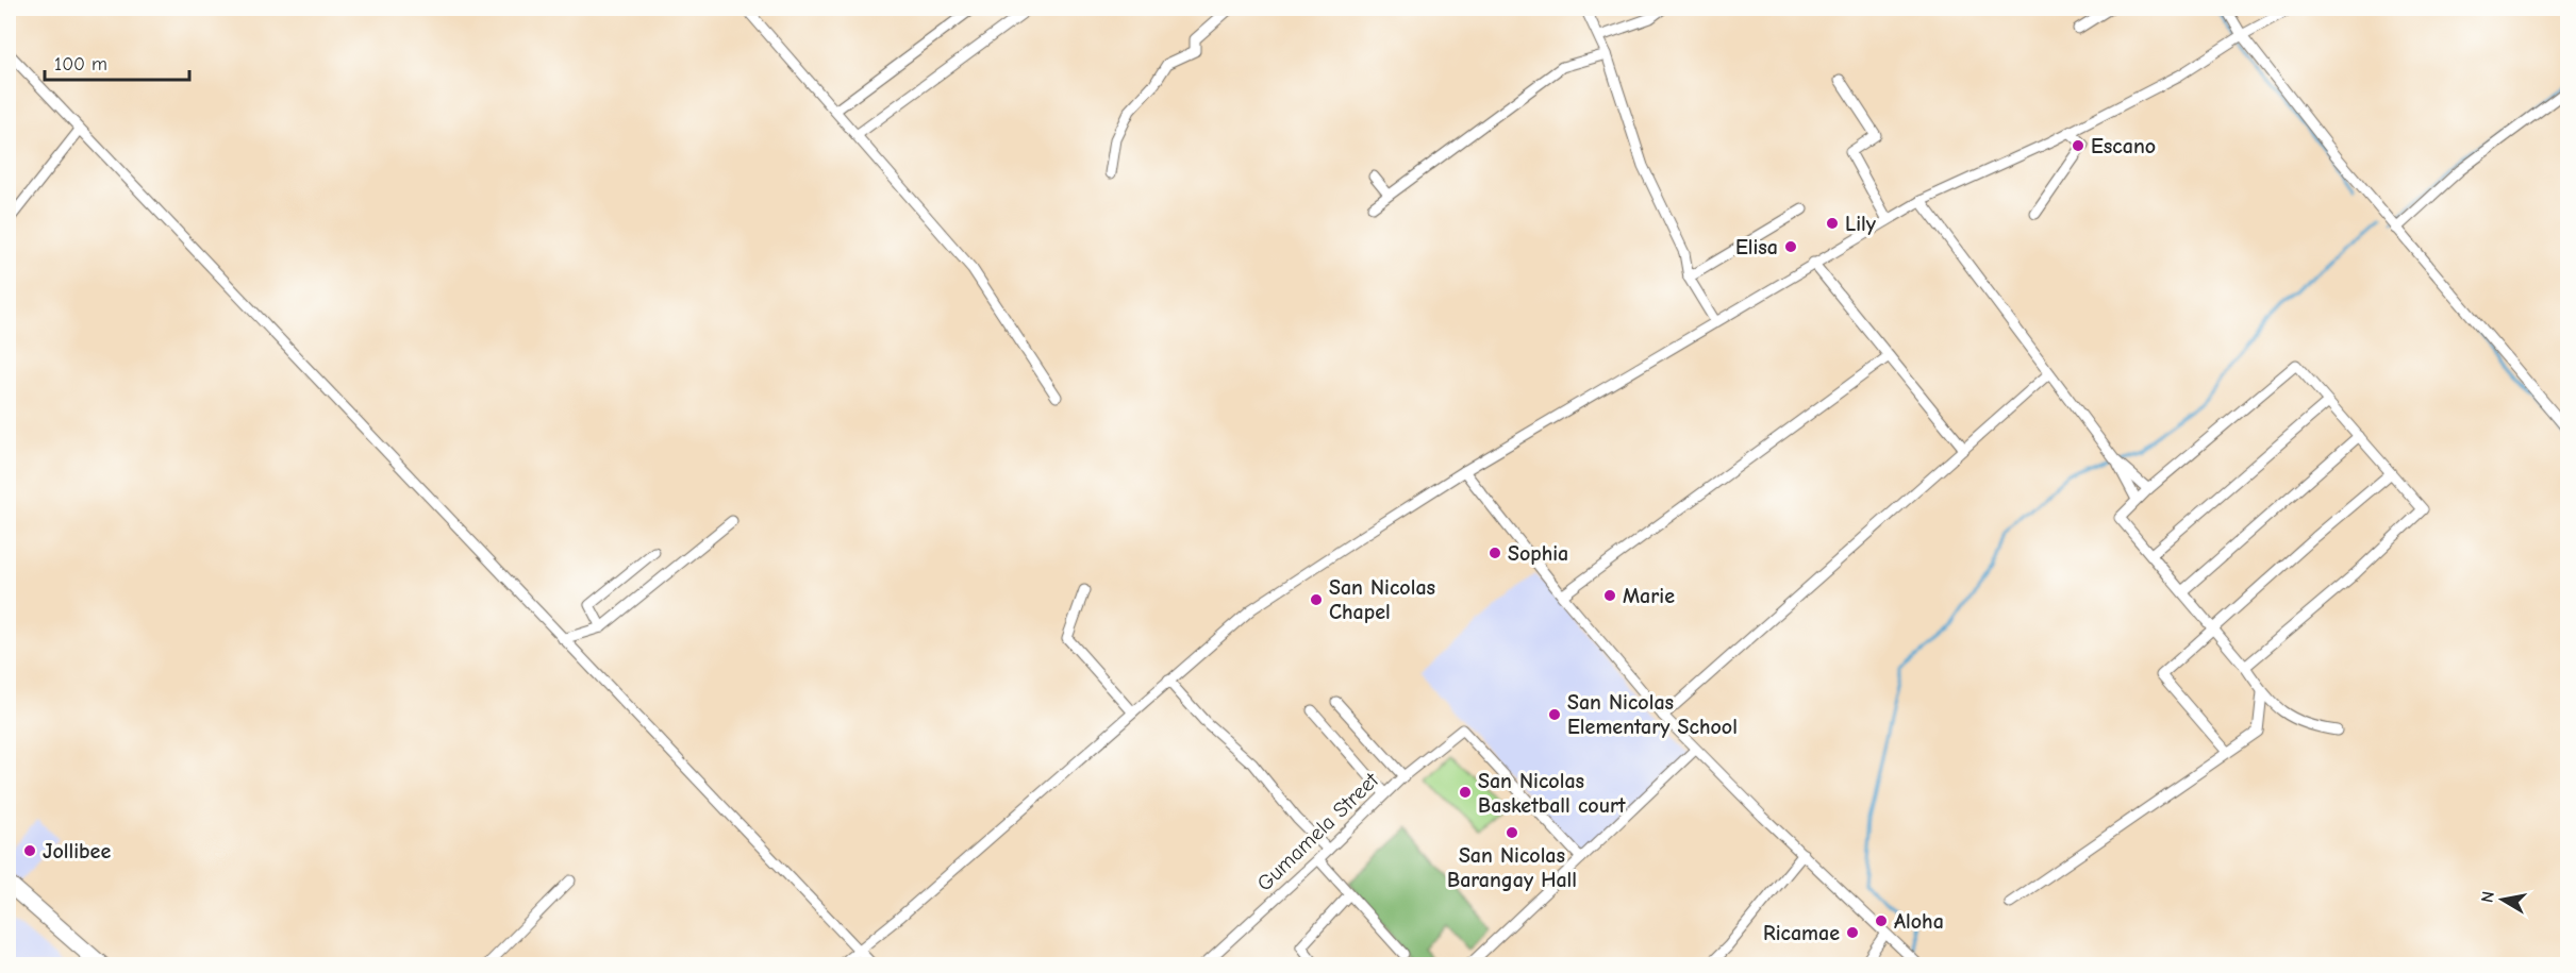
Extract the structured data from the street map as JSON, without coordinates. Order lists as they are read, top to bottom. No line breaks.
{"streets":{"street":["Gumamela Street"]},"places":["Escano","Lily","Elisa","Sophia","Marie","San Nicolas Chapel","San Nicolas Elementary School","San Nicolas Basketball court","San Nicolas Barangay Hall","Jollibee","Aloha","Ricamae"],"scale_bar":"100 m","north":"left"}
